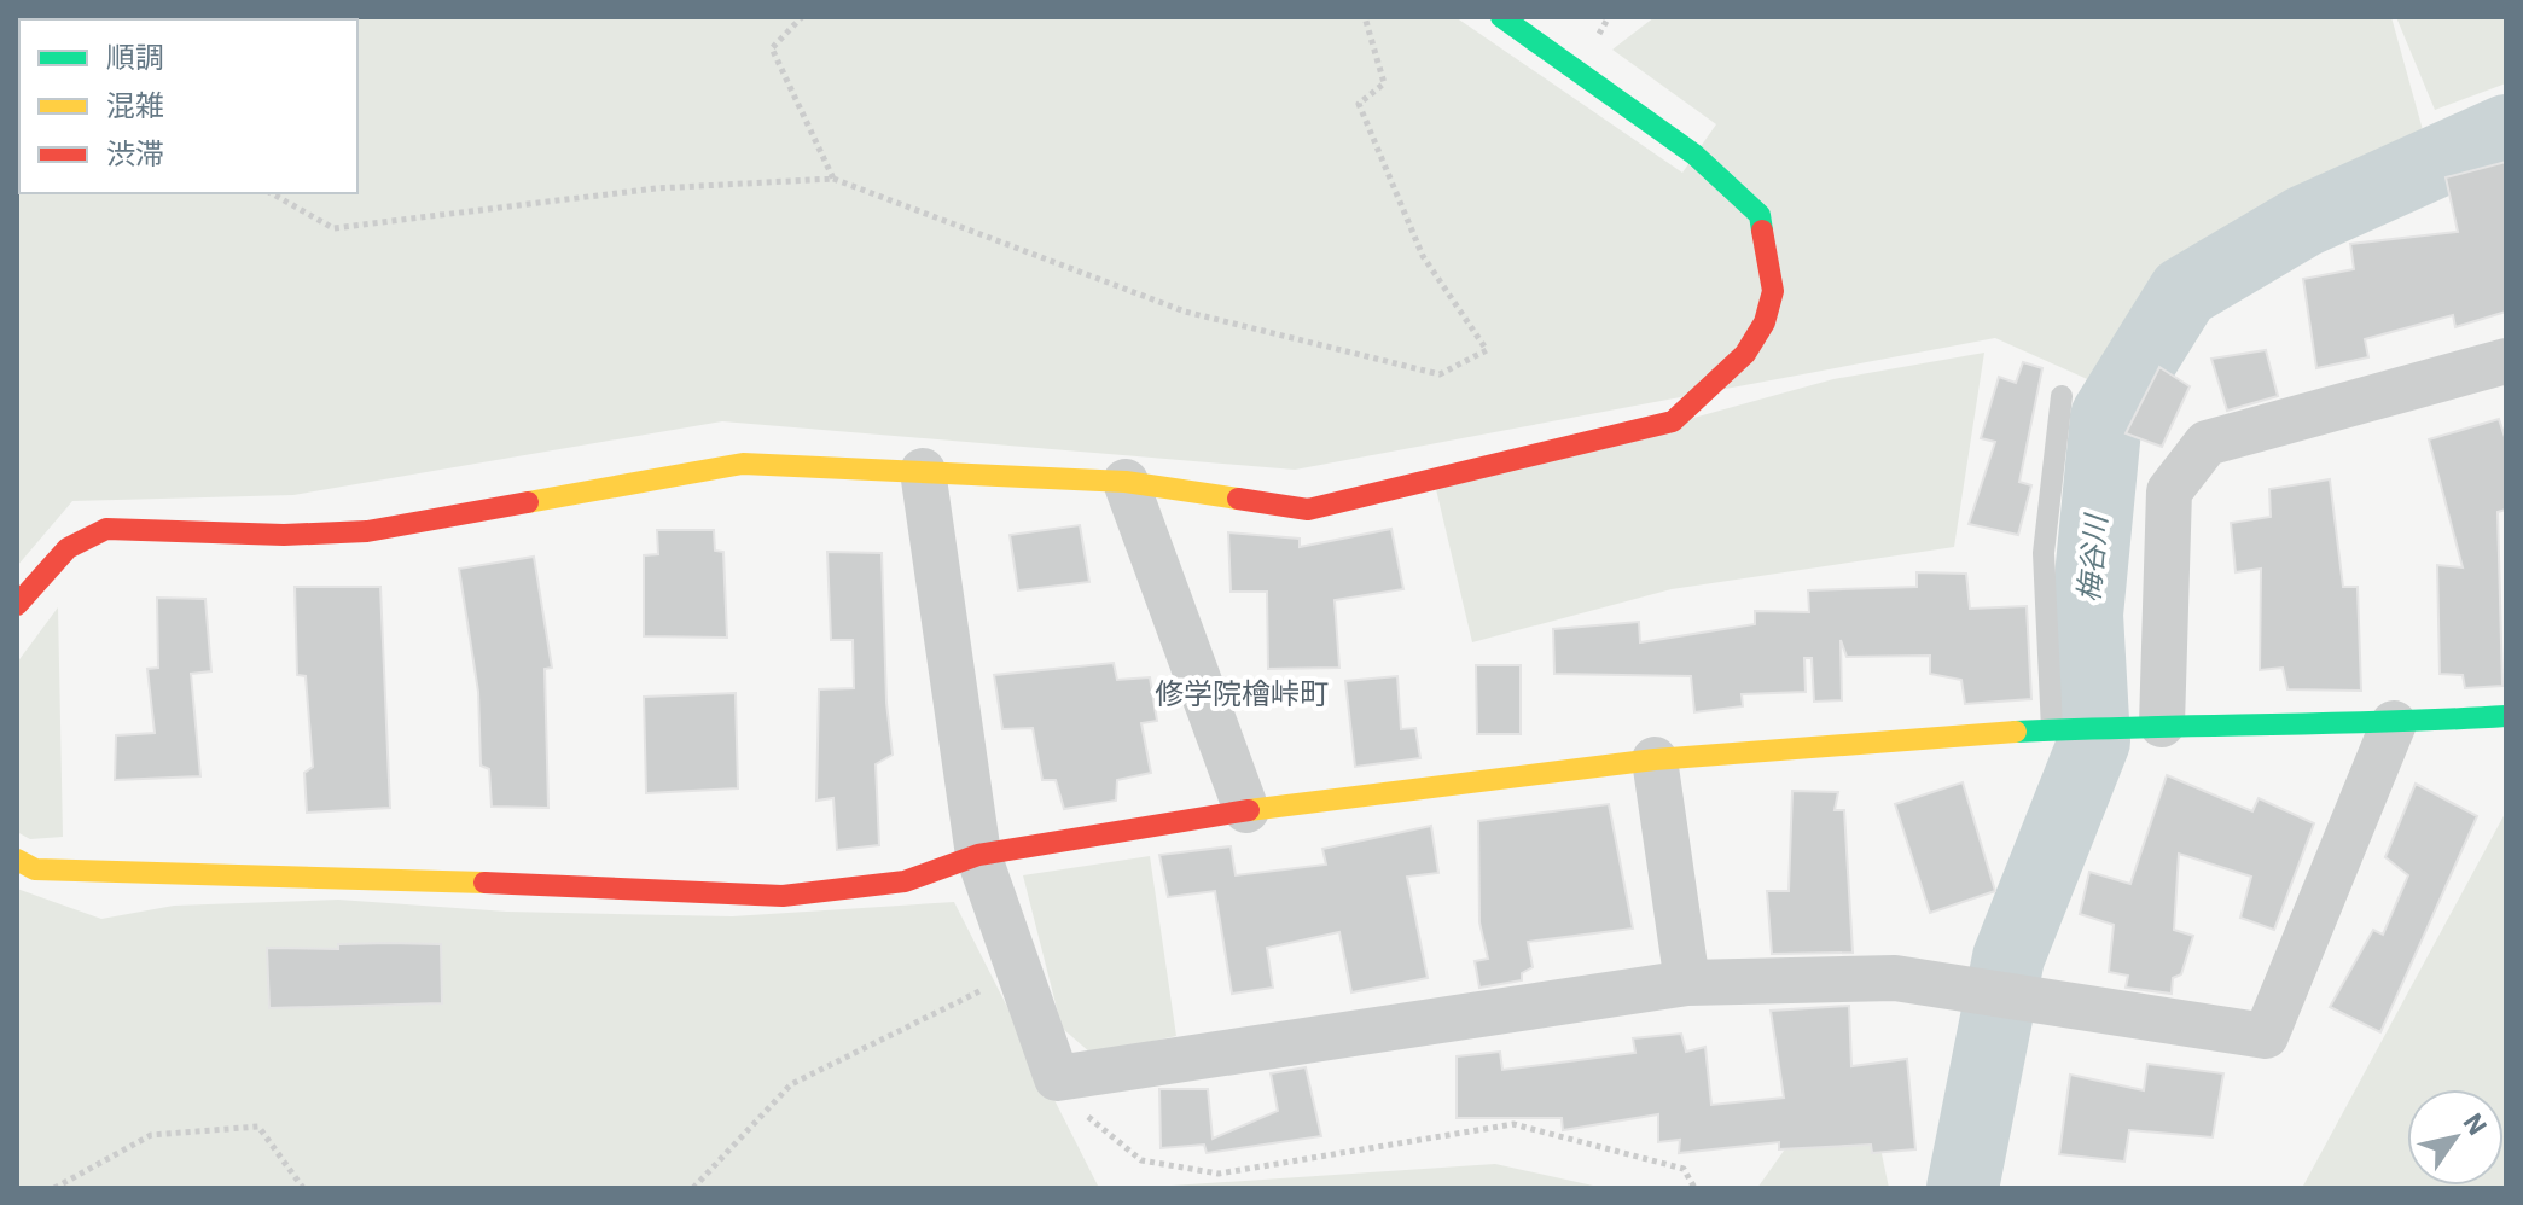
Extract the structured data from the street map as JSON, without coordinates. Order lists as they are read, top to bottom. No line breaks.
{"districts":["修学院檜峠町"],"water":["梅谷川"],"legend":["順調","混雑","渋滞"],"north":"top right"}
